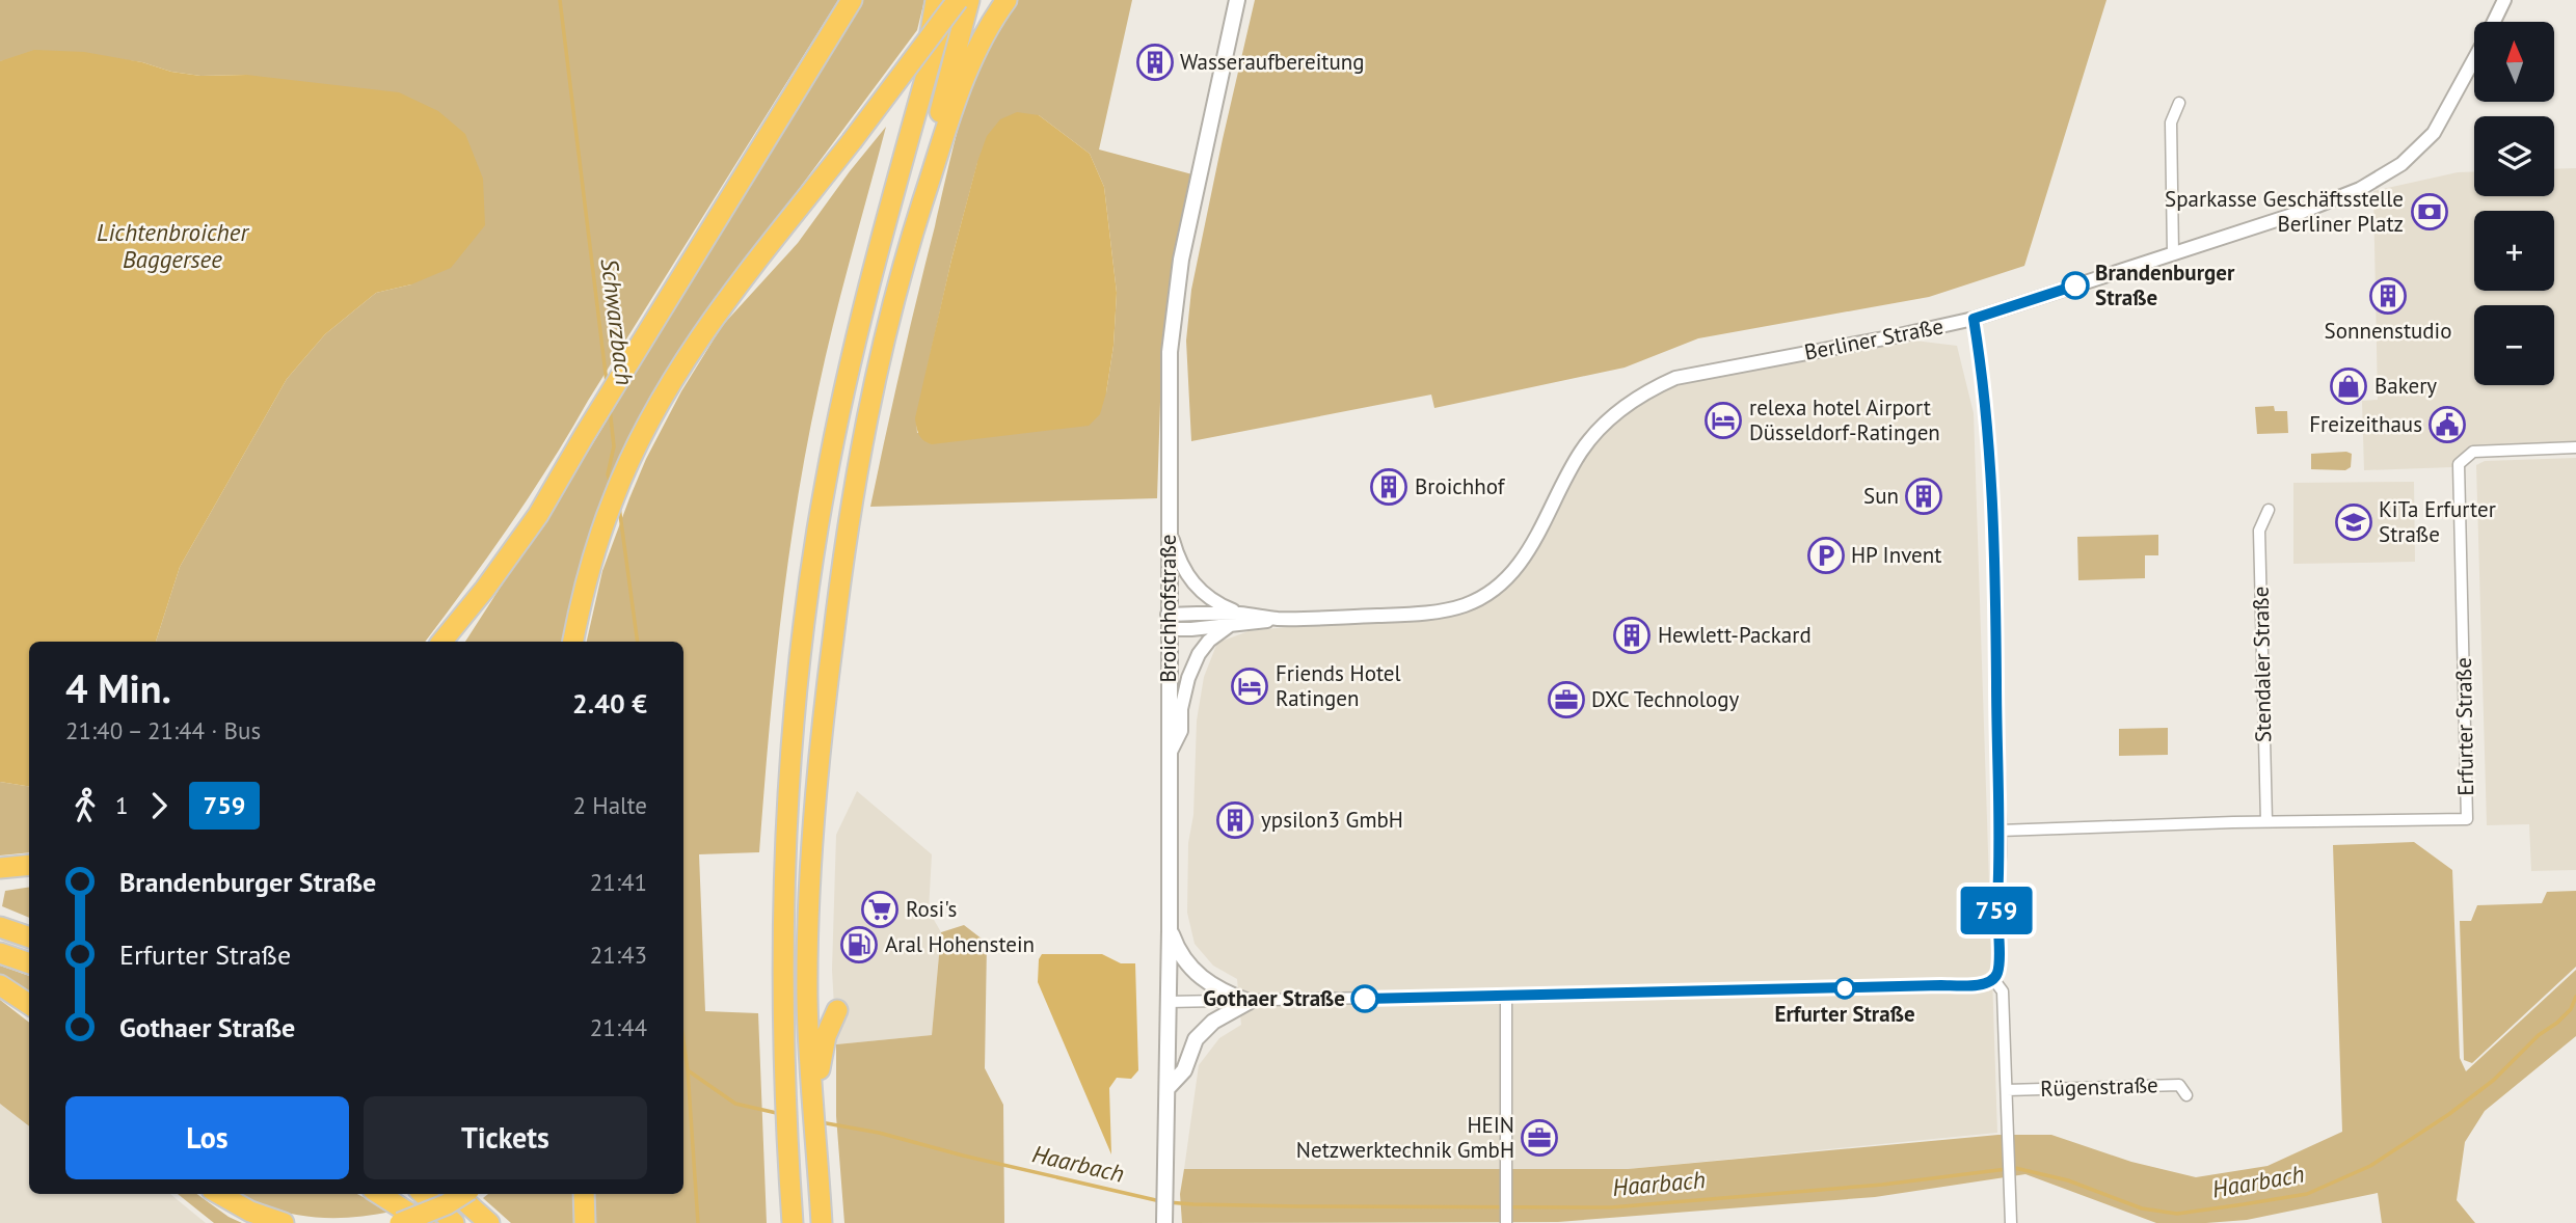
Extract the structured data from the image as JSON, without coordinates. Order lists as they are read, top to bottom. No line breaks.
{"streets":{"main road":["Broichhofstraße"],"street":["Berliner Straße","Stendaler Straße","Erfurter Straße","Rügenstraße"]},"crossings":[["Berliner Straße","Broichhofstraße"],["Stendaler Straße","Erfurter Straße"]],"water":["Lichtenbroicher Baggersee","Schwarzbach","Haarbach"],"places":{"building":["Wasseraufbereitung","Sonnenstudio","Broichhof","Sun","Hewlett-Packard","ypsilon3 GmbH"],"bank":["Sparkasse Geschäftsstelle Berliner Platz"],"other":["Brandenburger Straße","Erfurter Straße","Gothaer Straße"],"shop":["Bakery"],"hotel":["relexa hotel Airport Düsseldorf-Ratingen","Friends Hotel Ratingen"],"public building":["Freizeithaus"],"school or university":["KiTa Erfurter Straße"],"parking":["HP Invent"],"office":["DXC Technology","HEIN Netzwerktechnik GmbH"],"supermarket":["Rosi's"],"fuel station":["Aral Hohenstein"]},"lines":["bus line 759"],"north":"top","page":{"on_map":"759","map_buttons":["+","−"],"heading":["4 Min.","21:40 – 21:44 · Bus","2.40 €"],"legs":["1","759","2 Halte"],"list":[{"name":"Brandenburger Straße","value":"21:41"},{"name":"Erfurter Straße","value":"21:43"},{"name":"Gothaer Straße","value":"21:44"}],"buttons":["Los","Tickets"]}}
